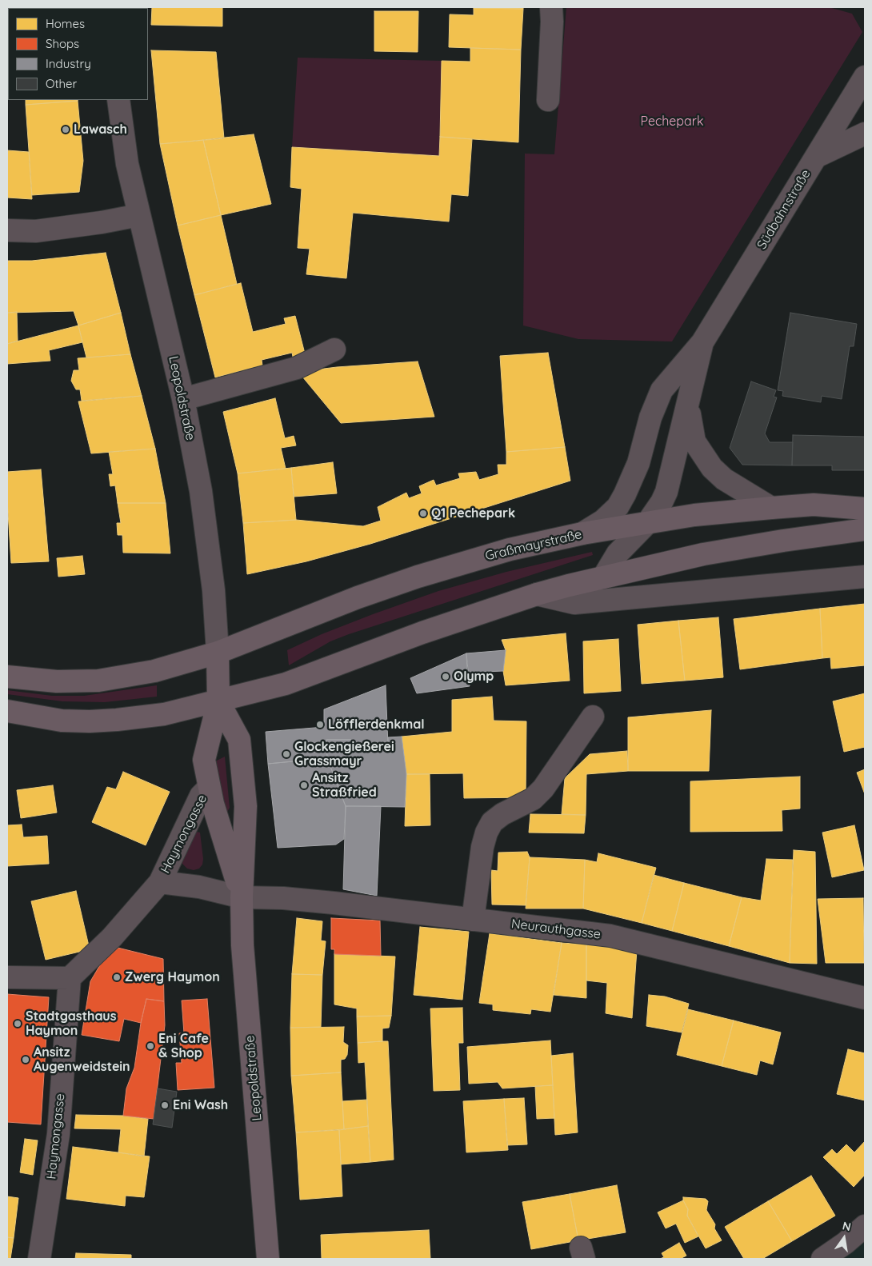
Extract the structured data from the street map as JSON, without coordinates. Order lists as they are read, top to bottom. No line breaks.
{"streets":{"main road":["Leopoldstraße","Graßmayrstraße"],"street":["Südbahnstraße","Haymongasse","Neurauthgasse"]},"crossings":[["Leopoldstraße","Graßmayrstraße"],["Leopoldstraße","Haymongasse"],["Leopoldstraße","Neurauthgasse"],["Haymongasse","Neurauthgasse"]],"parks":["Pechepark"],"places":["Lawasch","Q1 Pechepark","Olymp","Löfflerdenkmal","Glockengießerei Grassmayr","Ansitz Straßfried","Zwerg Haymon","Stadtgasthaus Haymon","Eni Cafe & Shop","Ansitz Augenweidstein","Eni Wash"],"legend":["Homes","Shops","Industry","Other"],"north":"top"}
